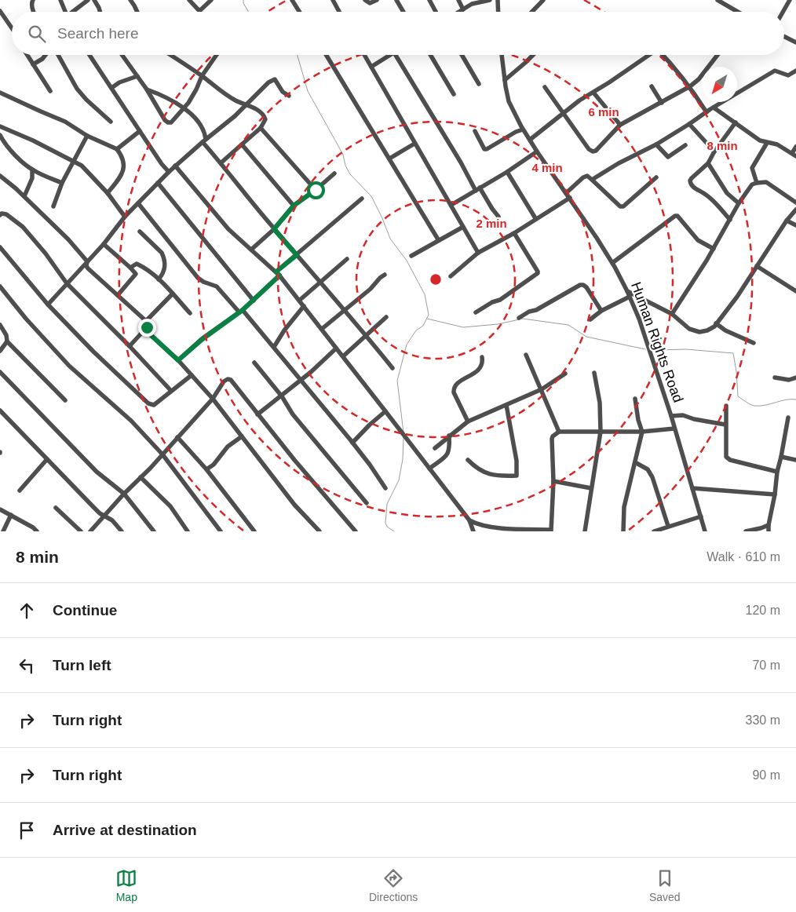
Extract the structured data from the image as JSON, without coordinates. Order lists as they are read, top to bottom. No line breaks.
{"streets":{"street":["Human Rights Road"]},"north":"bottom left","page":{"search":"Search here","heading":["8 min","Walk · 610 m"],"list":[["Continue","120 m"],["Turn left","70 m"],["Turn right","330 m"],["Turn right","90 m"],"Arrive at destination"],"nav":["Map","Directions","Saved"]},"rings":["6 min","8 min","4 min","2 min"]}
